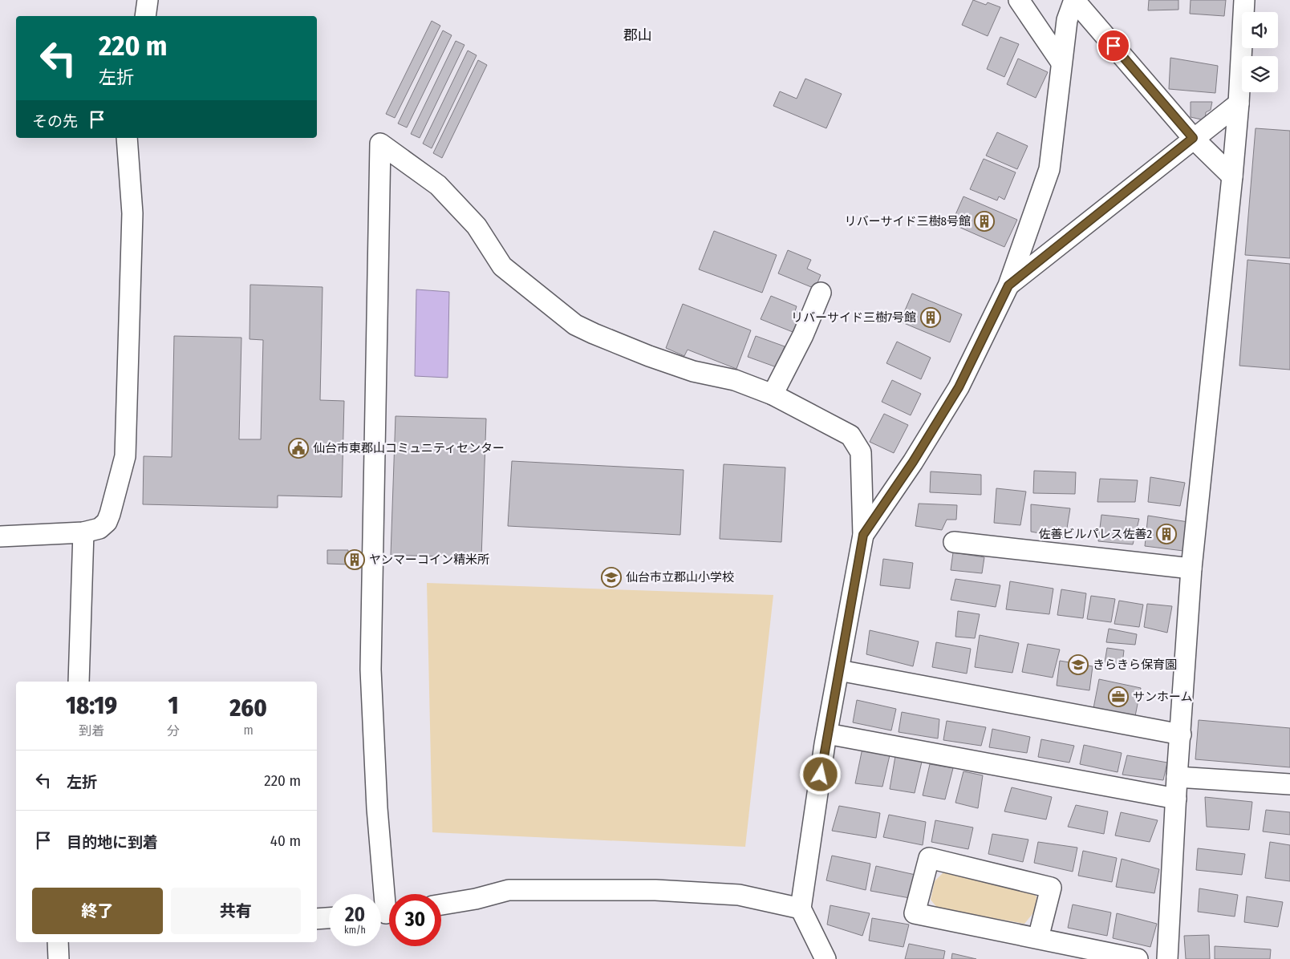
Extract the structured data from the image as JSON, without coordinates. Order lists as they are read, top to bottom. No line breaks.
{"districts":["郡山"],"places":{"building":["リバーサイド三樹8号館","リバーサイド三樹7号館","佐善ビルパレス佐善2","ヤンマーコイン精米所"],"public building":["仙台市東郡山コミュニティセンター"],"school or university":["仙台市立郡山小学校","きらきら保育園"],"office":["サンホーム"]},"page":{"turn":["220 m","左折"],"then":"その先","eta":["18:19","到着","1","分","260","m"],"list":[{"name":"左折","value":"220 m"},{"name":"目的地に到着","value":"40 m"}],"buttons":["終了","共有"],"speed":"20 km/h","limit":"30"}}
